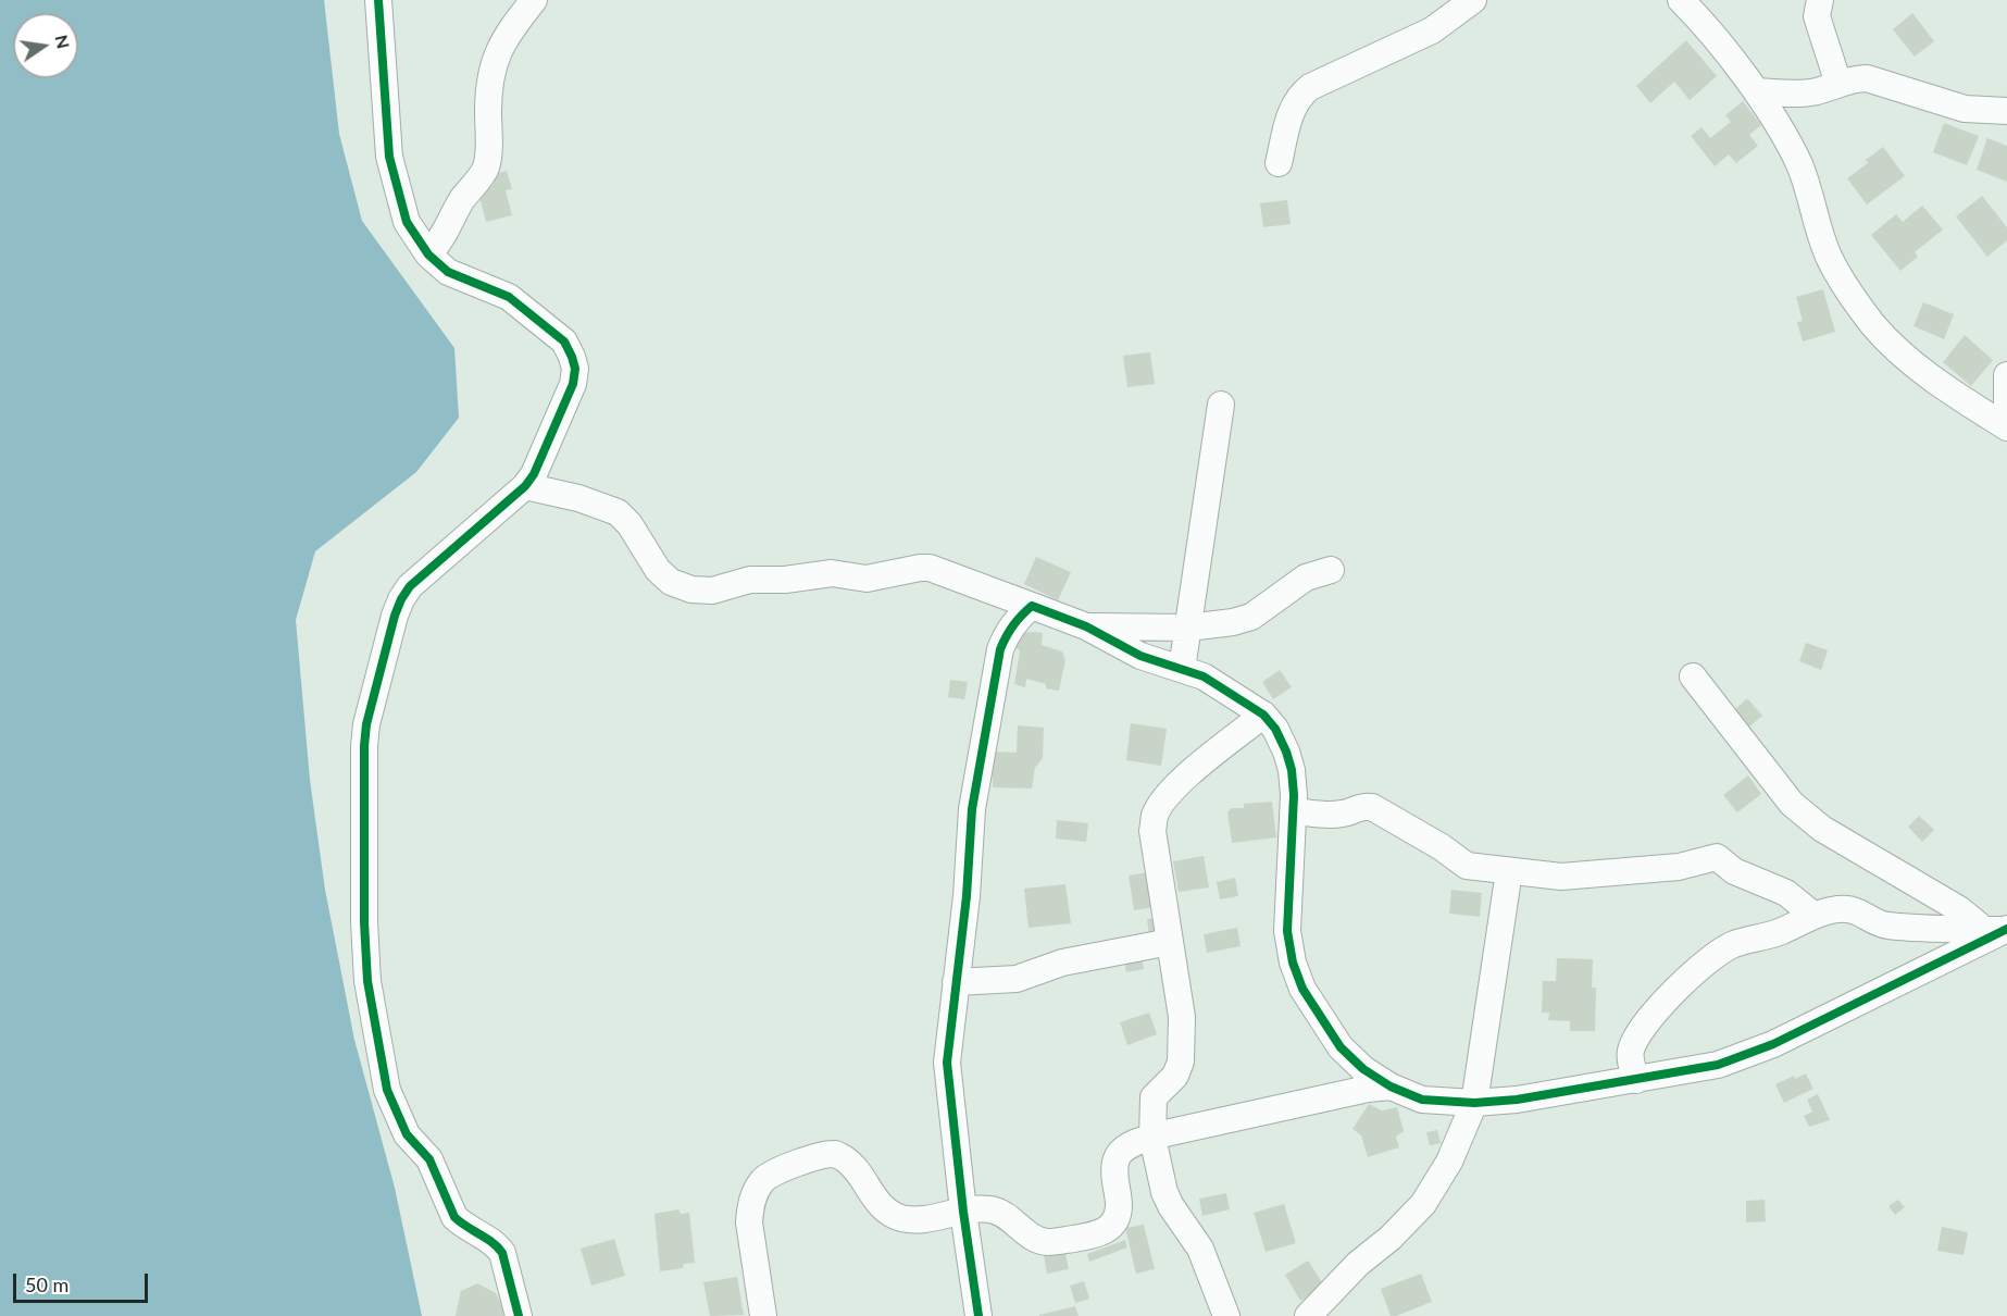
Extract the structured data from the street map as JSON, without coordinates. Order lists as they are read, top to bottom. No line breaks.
{"scale_bar":"50 m","north":"right"}
